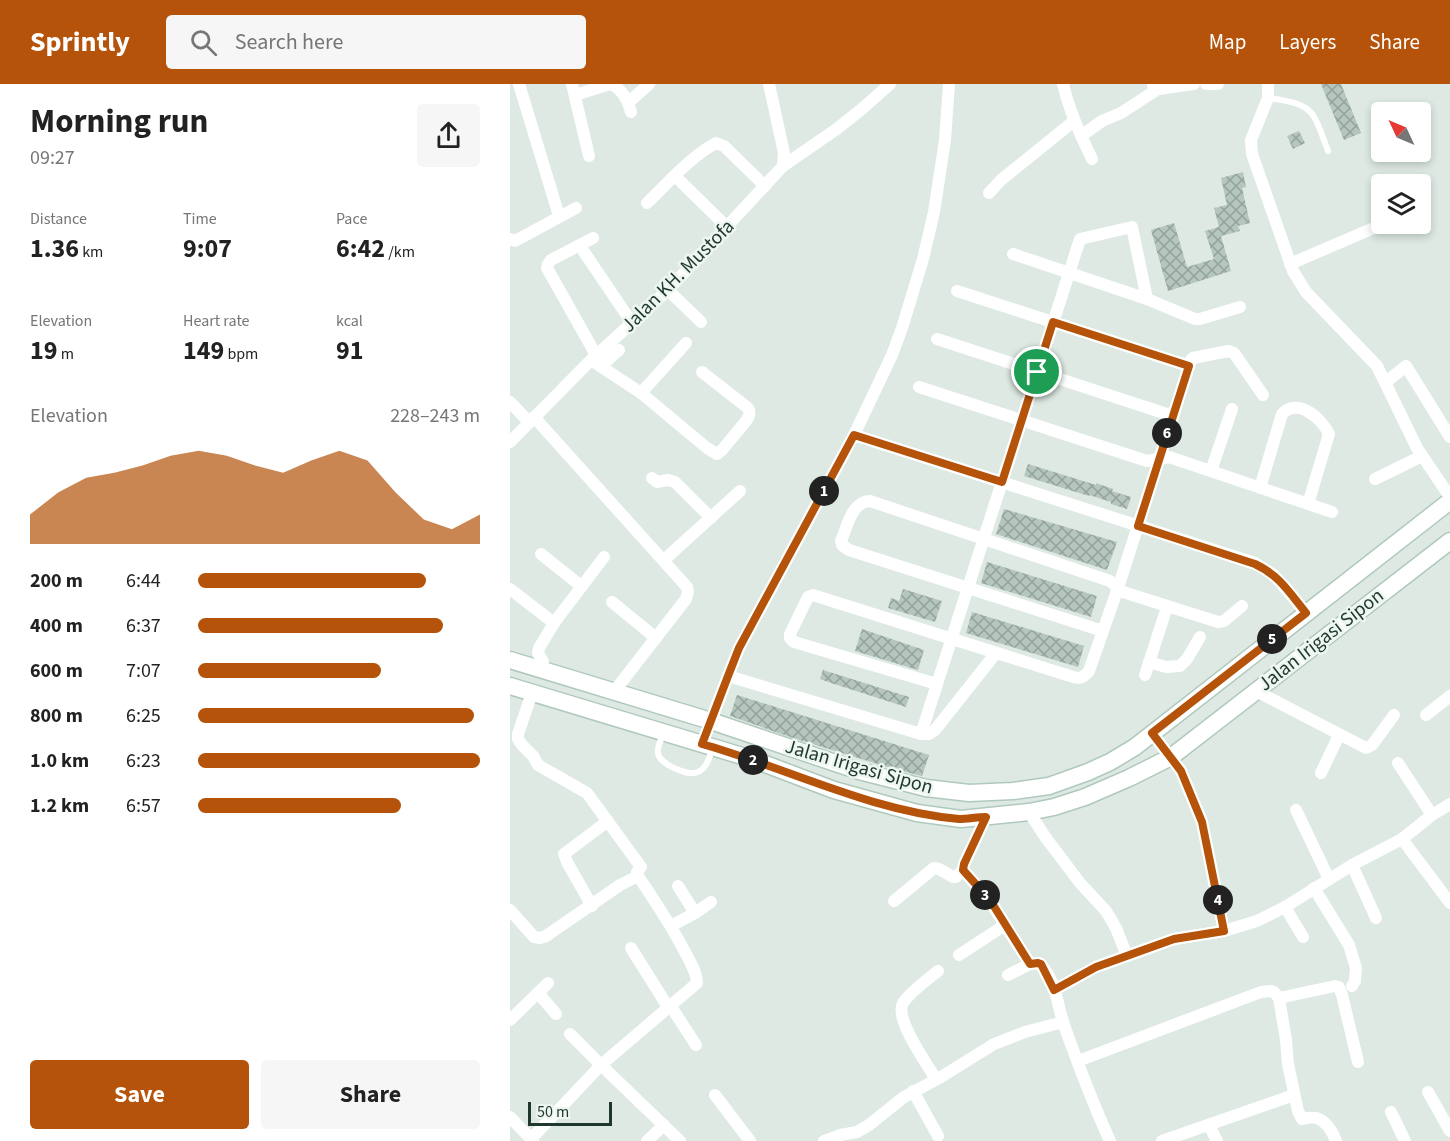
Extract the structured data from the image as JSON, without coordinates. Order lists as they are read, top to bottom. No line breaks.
{"streets":{"street":["Jalan KH. Mustofa","Jalan Irigasi Sipon"]},"scale_bar":"50 m","north":"top left","page":{"header":"Sprintly","search":"Search here","nav":["Map","Layers","Share"],"heading":["Morning run","09:27"],"stats":[["Distance","1.36 km"],["Time","9:07"],["Pace","6:42 /km"],["Elevation","19 m"],["Heart rate","149 bpm"],["kcal","91"]],"chart":["Elevation","228–243 m"],"pins":["6","1","5","2","3","4"],"list":[{"name":"200 m","note":"6:44"},{"name":"400 m","note":"6:37"},{"name":"600 m","note":"7:07"},{"name":"800 m","note":"6:25"},{"name":"1.0 km","note":"6:23"},{"name":"1.2 km","note":"6:57"}],"buttons":["Save","Share"],"scale":"50 m"}}
